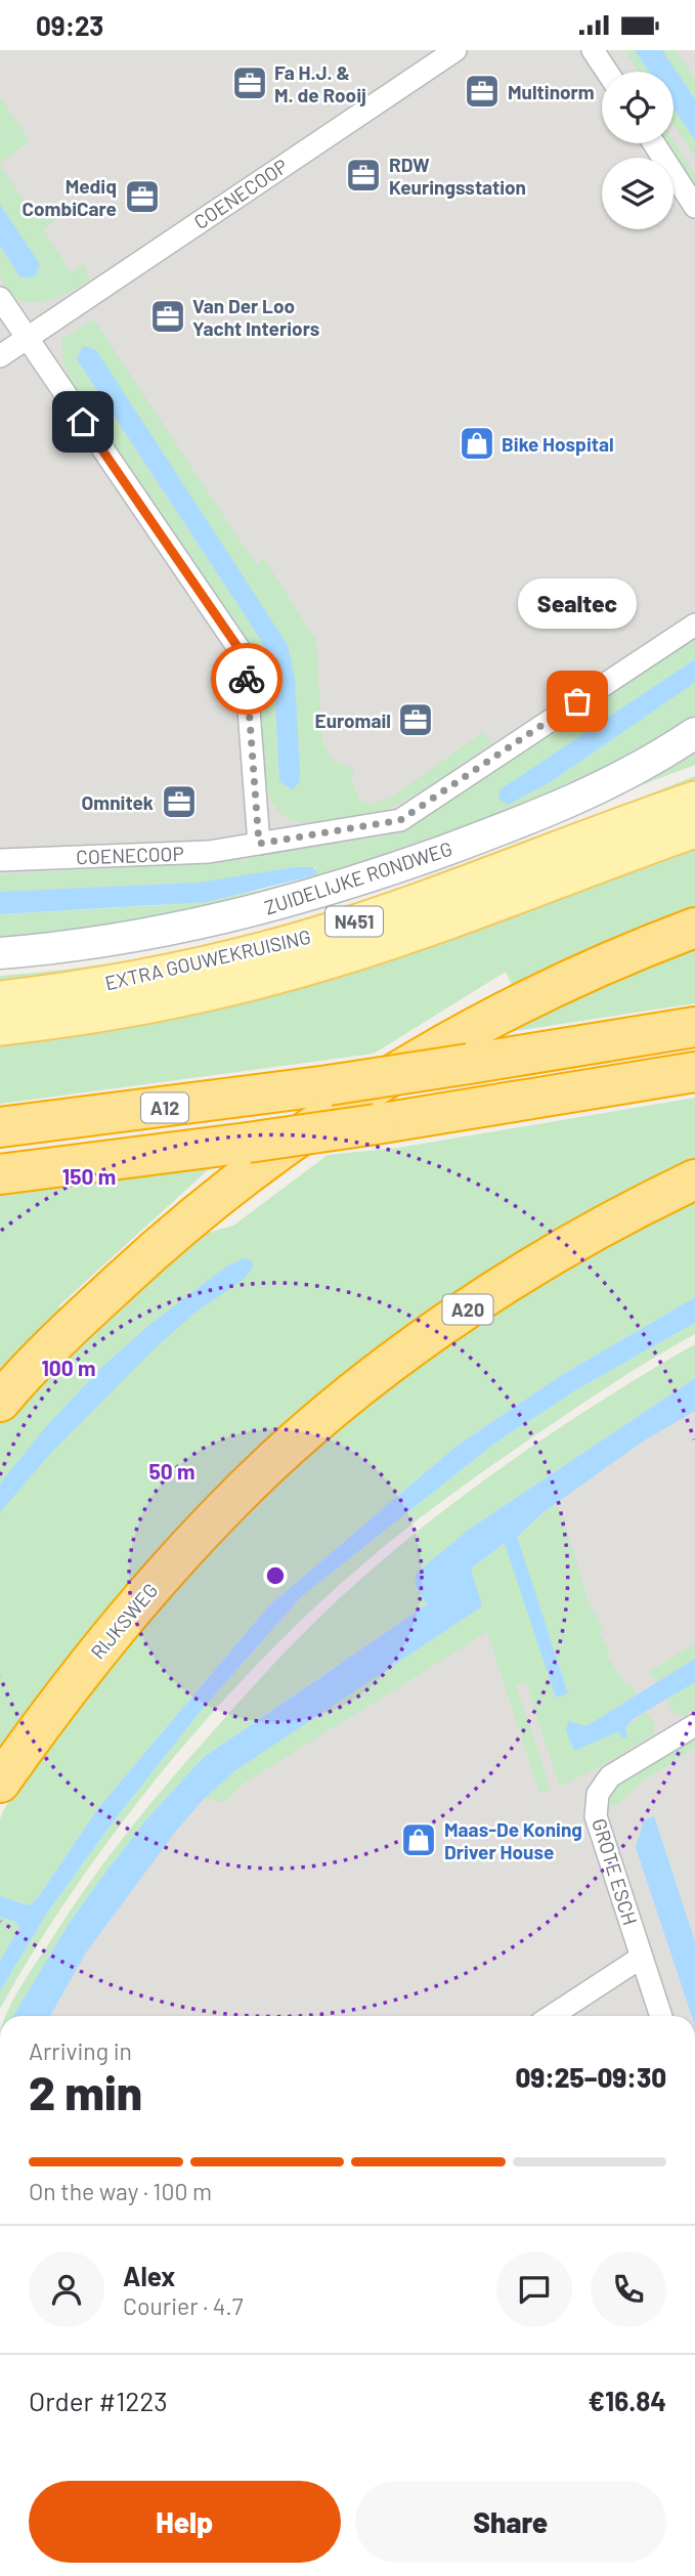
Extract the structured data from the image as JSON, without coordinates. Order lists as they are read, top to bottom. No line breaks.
{"streets":{"highway":["A12","A20","RIJKSWEG"],"main road":["ZUIDELIJKE RONDWEG","N451","EXTRA GOUWEKRUISING"],"street":["COENECOOP","GROTE ESCH"]},"places":{"office":["Fa H.J. & M. de Rooij","Multinorm","RDW Keuringsstation","Mediq CombiCare","Van Der Loo Yacht Interiors","Euromail","Omnitek"],"shop":["Bike Hospital","Maas-De Koning Driver House"],"other":["Sealtec"]},"page":{"status":"09:23","bubble":"Sealtec","heading":["2 min","Arriving in","09:25–09:30"],"panel":["Alex","Courier · 4.7","Order #1223","€16.84"],"bar":"On the way · 100 m","buttons":["Help","Share"]},"rings":["150 m","100 m","50 m"]}
